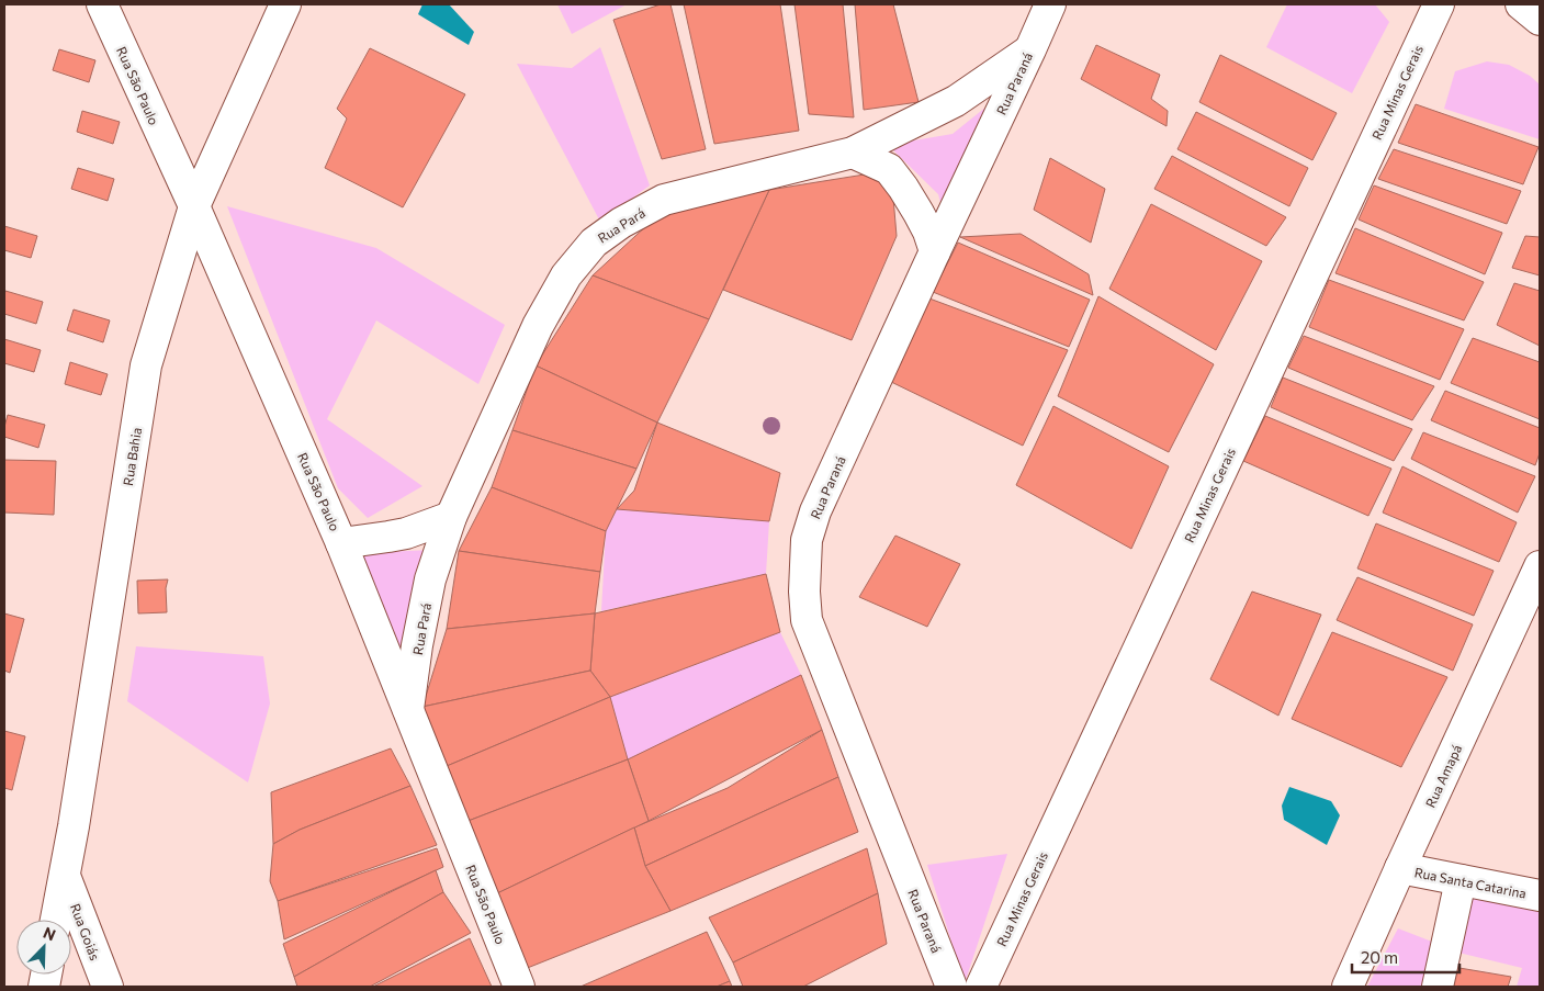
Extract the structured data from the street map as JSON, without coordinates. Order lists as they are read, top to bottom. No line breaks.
{"streets":{"street":["Rua Paraná","Rua São Paulo","Rua Minas Gerais","Rua Pará","Rua Bahia","Rua Amapá","Rua Santa Catarina","Rua Goiás"]},"crossings":[["Rua Paraná","Rua Pará"],["Rua São Paulo","Rua Pará"],["Rua São Paulo","Rua Bahia"],["Rua Bahia","Rua Goiás"],["Rua Amapá","Rua Santa Catarina"]],"scale_bar":"20 m","north":"top right"}
